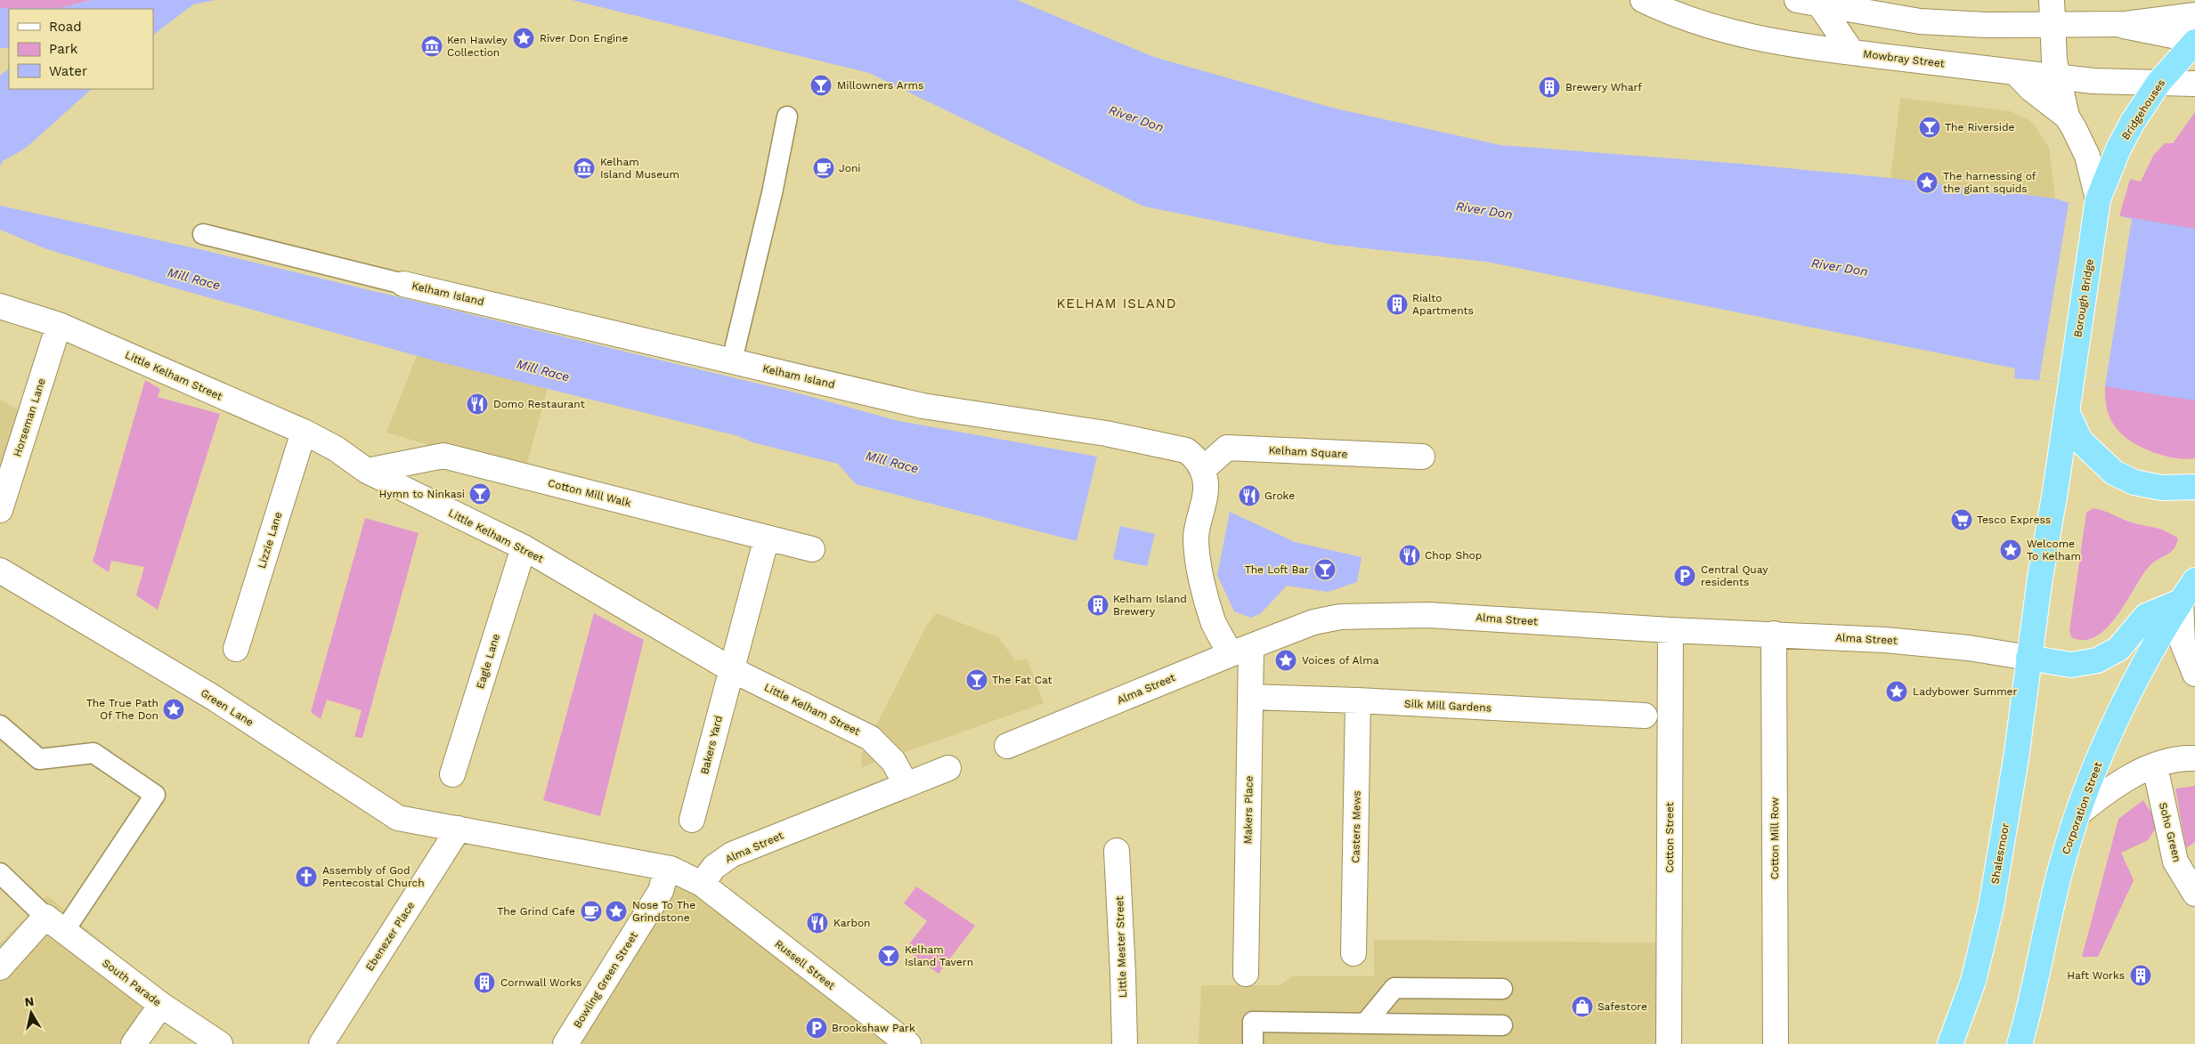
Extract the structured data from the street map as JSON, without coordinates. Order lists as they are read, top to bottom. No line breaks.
{"streets":{"highway":["Bridgehouses","Borough Bridge","Corporation Street","Shalesmoor"],"street":["Mowbray Street","Kelham Island","Little Kelham Street","Horseman Lane","Kelham Square","Cotton Mill Walk","Lizzie Lane","Alma Street","Eagle Lane","Silk Mill Gardens","Green Lane","Bakers Yard","Makers Place","Casters Mews","Soho Green","Cotton Street","Cotton Mill Row","Ebenezer Place","Little Mester Street","Russell Street","Bowling Green Street","South Parade"]},"crossings":[["Mowbray Street","Bridgehouses"],["Bridgehouses","Borough Bridge"],["Kelham Island","Kelham Square"],["Little Kelham Street","Horseman Lane"],["Little Kelham Street","Cotton Mill Walk"],["Little Kelham Street","Lizzie Lane"],["Little Kelham Street","Alma Street"],["Little Kelham Street","Eagle Lane"],["Little Kelham Street","Bakers Yard"],["Cotton Mill Walk","Bakers Yard"],["Alma Street","Makers Place"],["Alma Street","Cotton Street"],["Alma Street","Cotton Mill Row"],["Alma Street","Shalesmoor"],["Alma Street","Russell Street"],["Silk Mill Gardens","Makers Place"],["Silk Mill Gardens","Casters Mews"],["Green Lane","Ebenezer Place"]],"districts":["KELHAM ISLAND"],"water":["River Don","Mill Race"],"places":{"place":["River Don Engine","The harnessing of the giant squids","Welcome To Kelham","Voices of Alma","Ladybower Summer","The True Path Of The Don","Nose To The Grindstone"],"museum":["Ken Hawley Collection","Kelham Island Museum"],"bar":["Millowners Arms","The Riverside","Hymn to Ninkasi","The Loft Bar","The Fat Cat","Kelham Island Tavern"],"building":["Brewery Wharf","Rialto Apartments","Kelham Island Brewery","Haft Works","Cornwall Works"],"cafe":["Joni","The Grind Cafe"],"restaurant":["Domo Restaurant","Groke","Chop Shop","Karbon"],"supermarket":["Tesco Express"],"parking":["Central Quay residents","Brookshaw Park"],"church":["Assembly of God Pentecostal Church"],"shop":["Safestore"]},"legend":["Road","Park","Water"],"north":"top"}
